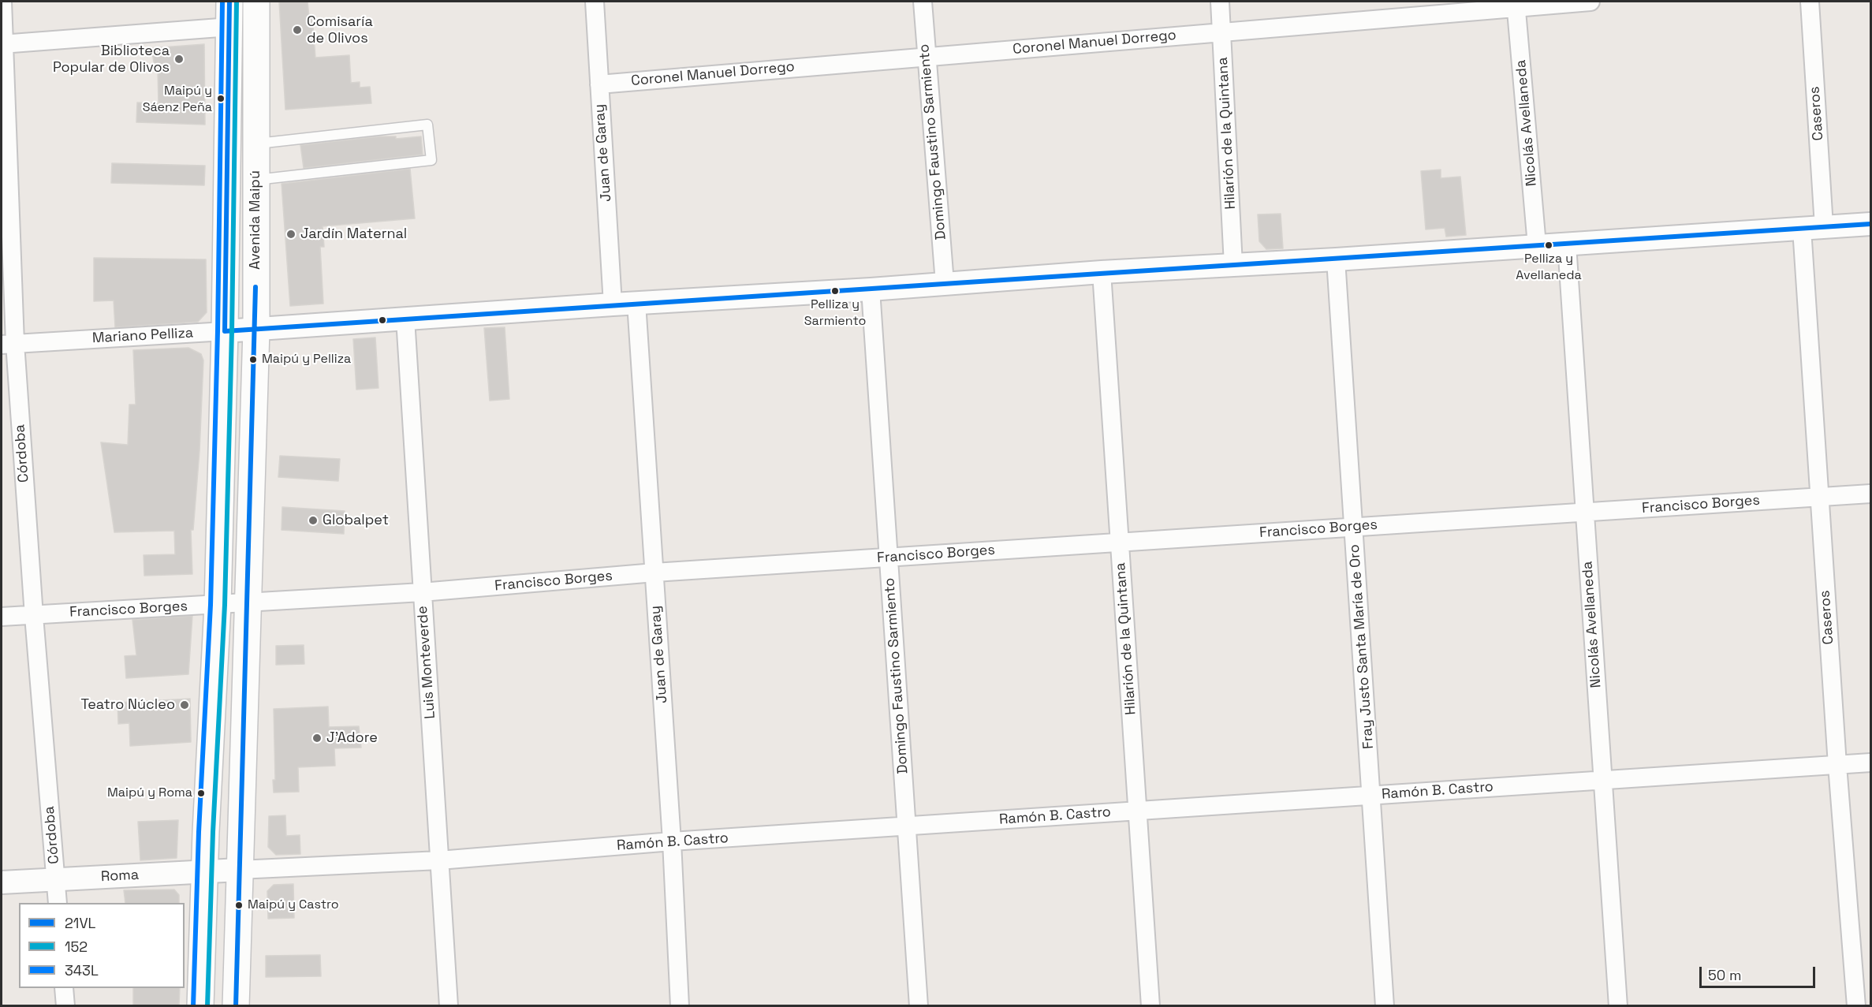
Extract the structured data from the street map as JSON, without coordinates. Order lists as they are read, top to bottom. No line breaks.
{"streets":{"main road":["Avenida Maipú"],"street":["Coronel Manuel Dorrego","Caseros","Nicolás Avellaneda","Hilarión de la Quintana","Domingo Faustino Sarmiento","Juan de Garay","Mariano Pelliza","Córdoba","Francisco Borges","Fray Justo Santa María de Oro","Luis Monteverde","Ramón B. Castro","Roma"]},"crossings":[["Coronel Manuel Dorrego","Nicolás Avellaneda"],["Coronel Manuel Dorrego","Hilarión de la Quintana"],["Coronel Manuel Dorrego","Domingo Faustino Sarmiento"],["Coronel Manuel Dorrego","Juan de Garay"],["Caseros","Mariano Pelliza"],["Caseros","Francisco Borges"],["Caseros","Ramón B. Castro"],["Nicolás Avellaneda","Mariano Pelliza"],["Nicolás Avellaneda","Francisco Borges"],["Nicolás Avellaneda","Ramón B. Castro"],["Hilarión de la Quintana","Mariano Pelliza"],["Hilarión de la Quintana","Francisco Borges"],["Hilarión de la Quintana","Ramón B. Castro"],["Domingo Faustino Sarmiento","Mariano Pelliza"],["Domingo Faustino Sarmiento","Francisco Borges"],["Domingo Faustino Sarmiento","Ramón B. Castro"],["Juan de Garay","Mariano Pelliza"],["Juan de Garay","Francisco Borges"],["Juan de Garay","Ramón B. Castro"],["Avenida Maipú","Mariano Pelliza"],["Avenida Maipú","Francisco Borges"],["Avenida Maipú","Ramón B. Castro"],["Avenida Maipú","Roma"],["Mariano Pelliza","Córdoba"],["Mariano Pelliza","Fray Justo Santa María de Oro"],["Mariano Pelliza","Luis Monteverde"],["Córdoba","Francisco Borges"],["Córdoba","Roma"],["Francisco Borges","Fray Justo Santa María de Oro"],["Francisco Borges","Luis Monteverde"],["Fray Justo Santa María de Oro","Ramón B. Castro"],["Luis Monteverde","Ramón B. Castro"],["Ramón B. Castro","Roma"]],"places":["Comisaría de Olivos","Biblioteca Popular de Olivos","Maipú y Sáenz Peña","Jardín Maternal","Pelliza y Avellaneda","Pelliza y Sarmiento","Maipú y Pelliza","Globalpet","Teatro Núcleo","J'Adore","Maipú y Roma","Maipú y Castro"],"lines":["transit line 21VL","transit line 152","transit line 343L"],"legend":["21VL","152","343L"],"scale_bar":"50 m"}
